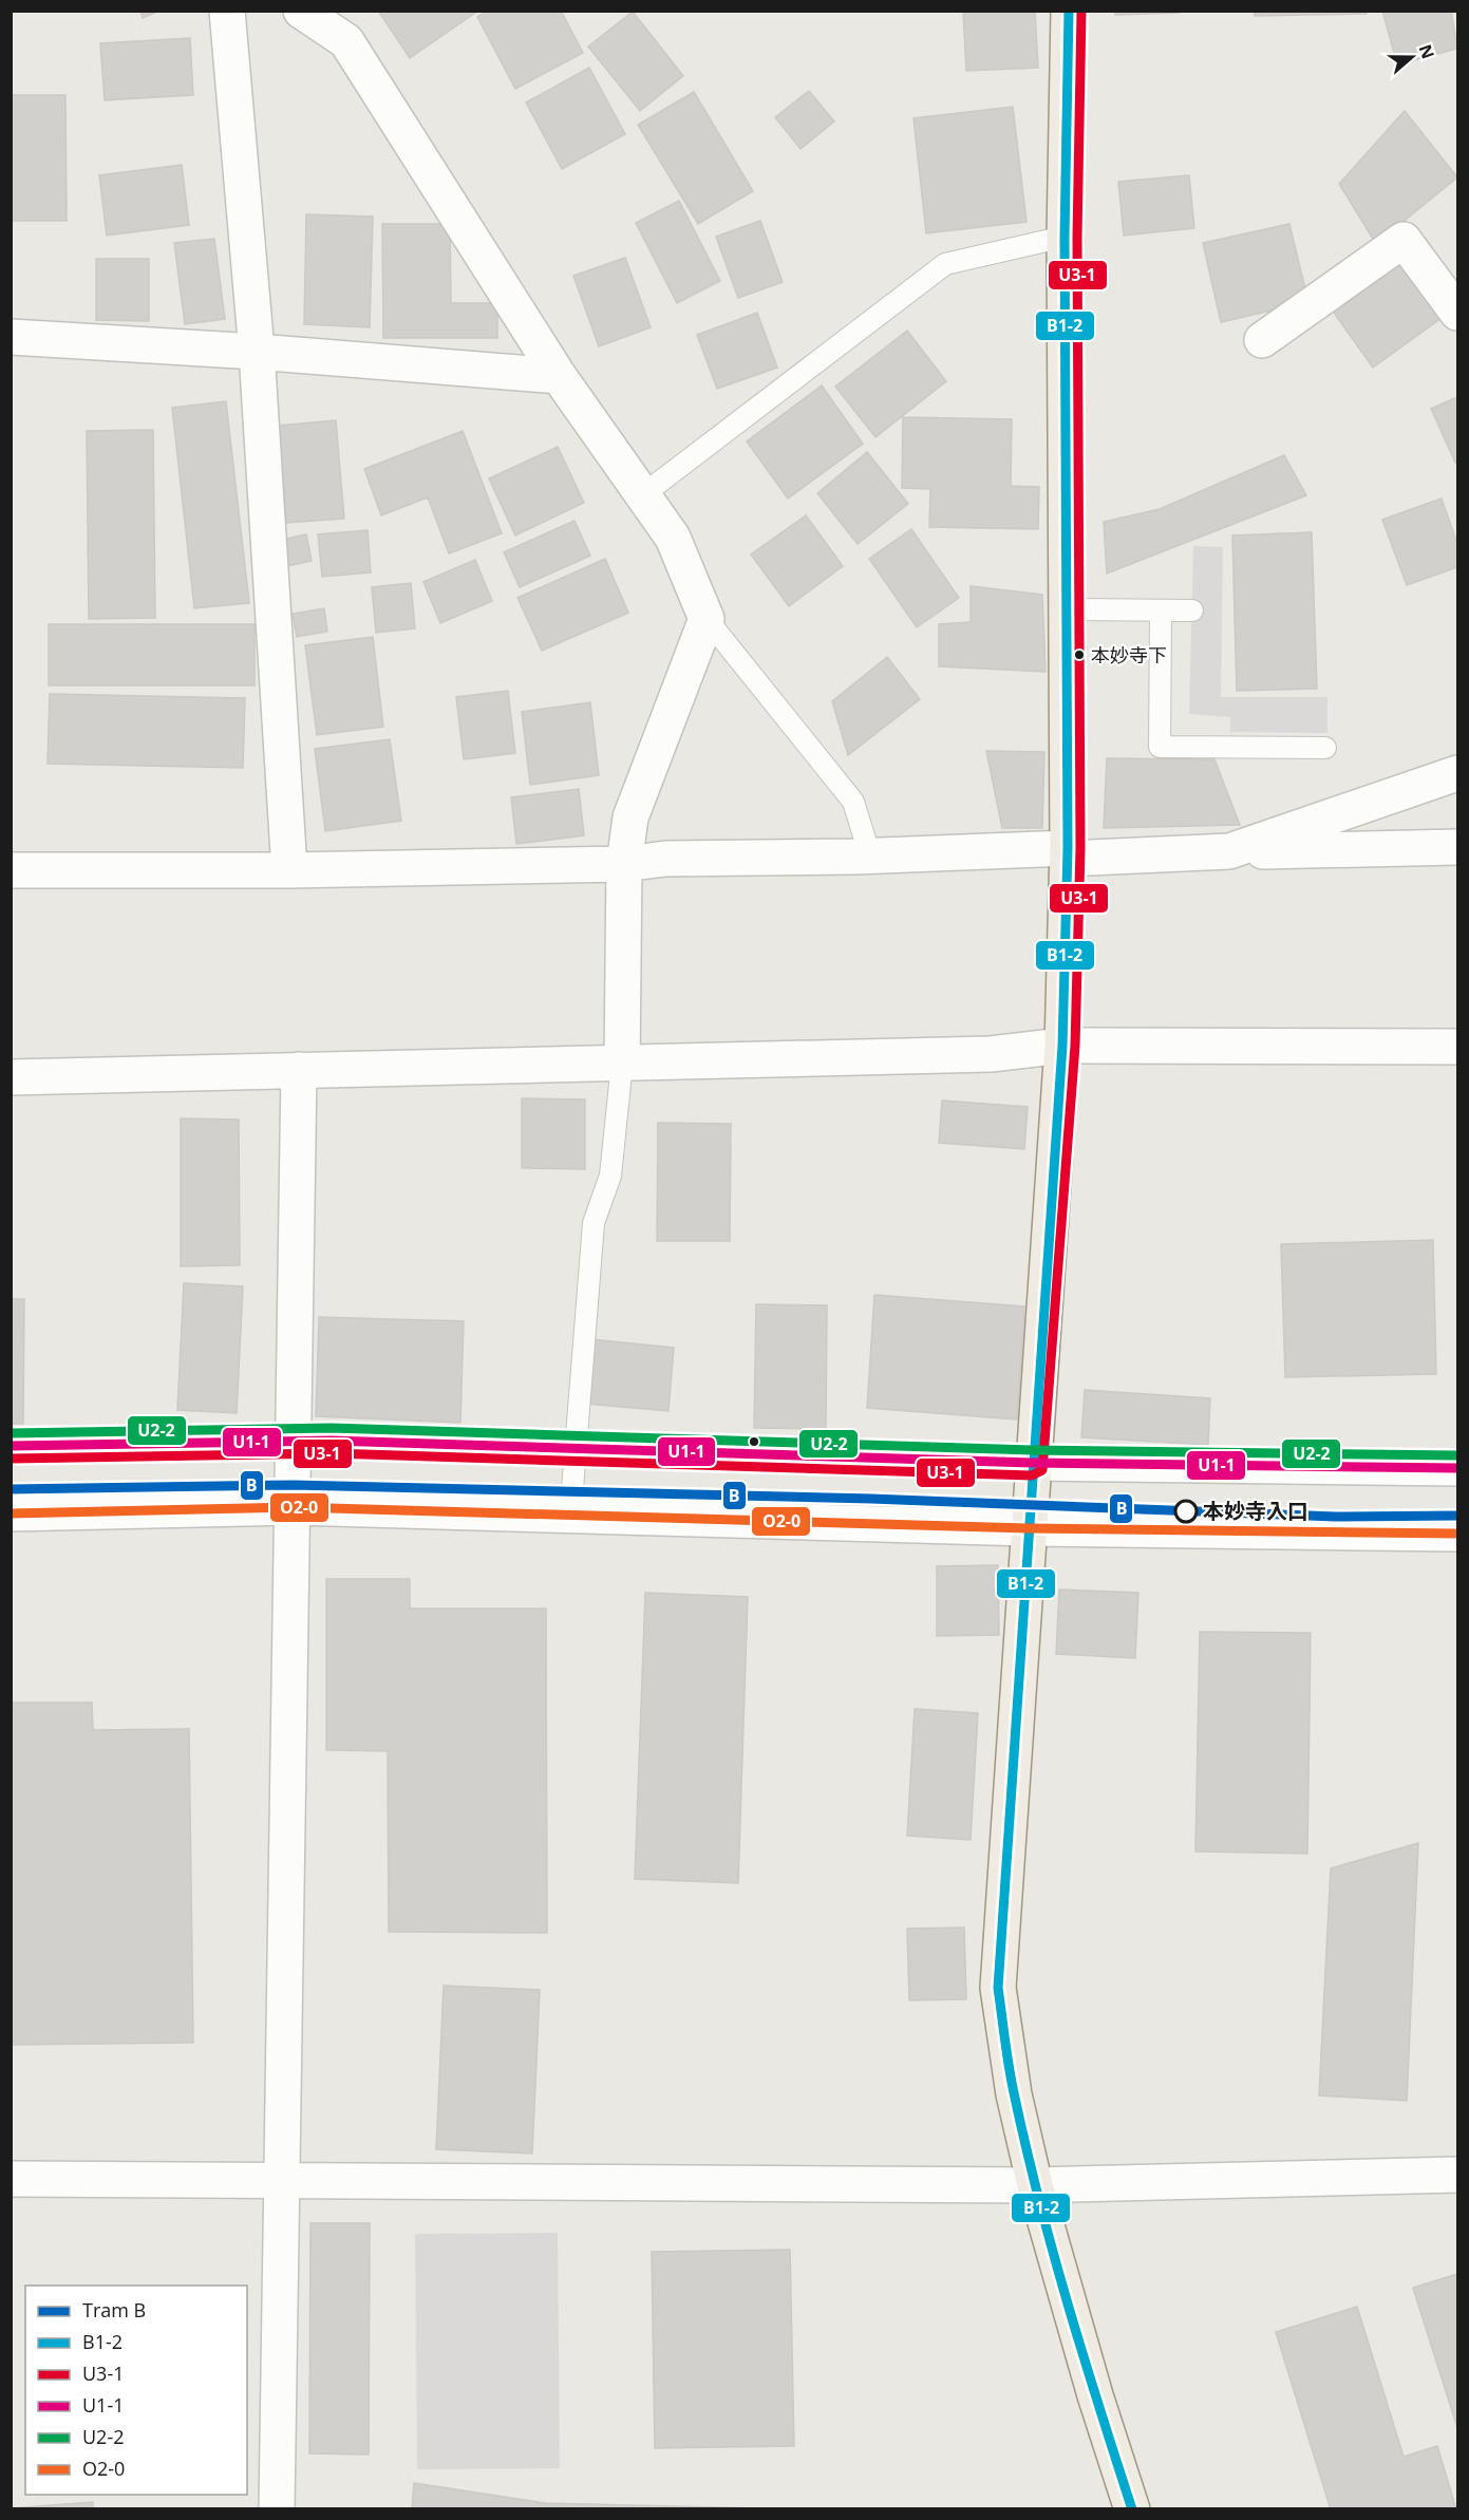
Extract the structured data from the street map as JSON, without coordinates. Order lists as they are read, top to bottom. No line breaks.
{"places":["本妙寺下","本妙寺入口"],"lines":["transit line B1-2","transit line U3-1","transit line U2-2","transit line U1-1","tram line B","transit line O2-0"],"legend":["Tram B","B1-2","U3-1","U1-1","U2-2","O2-0"],"north":"right"}
